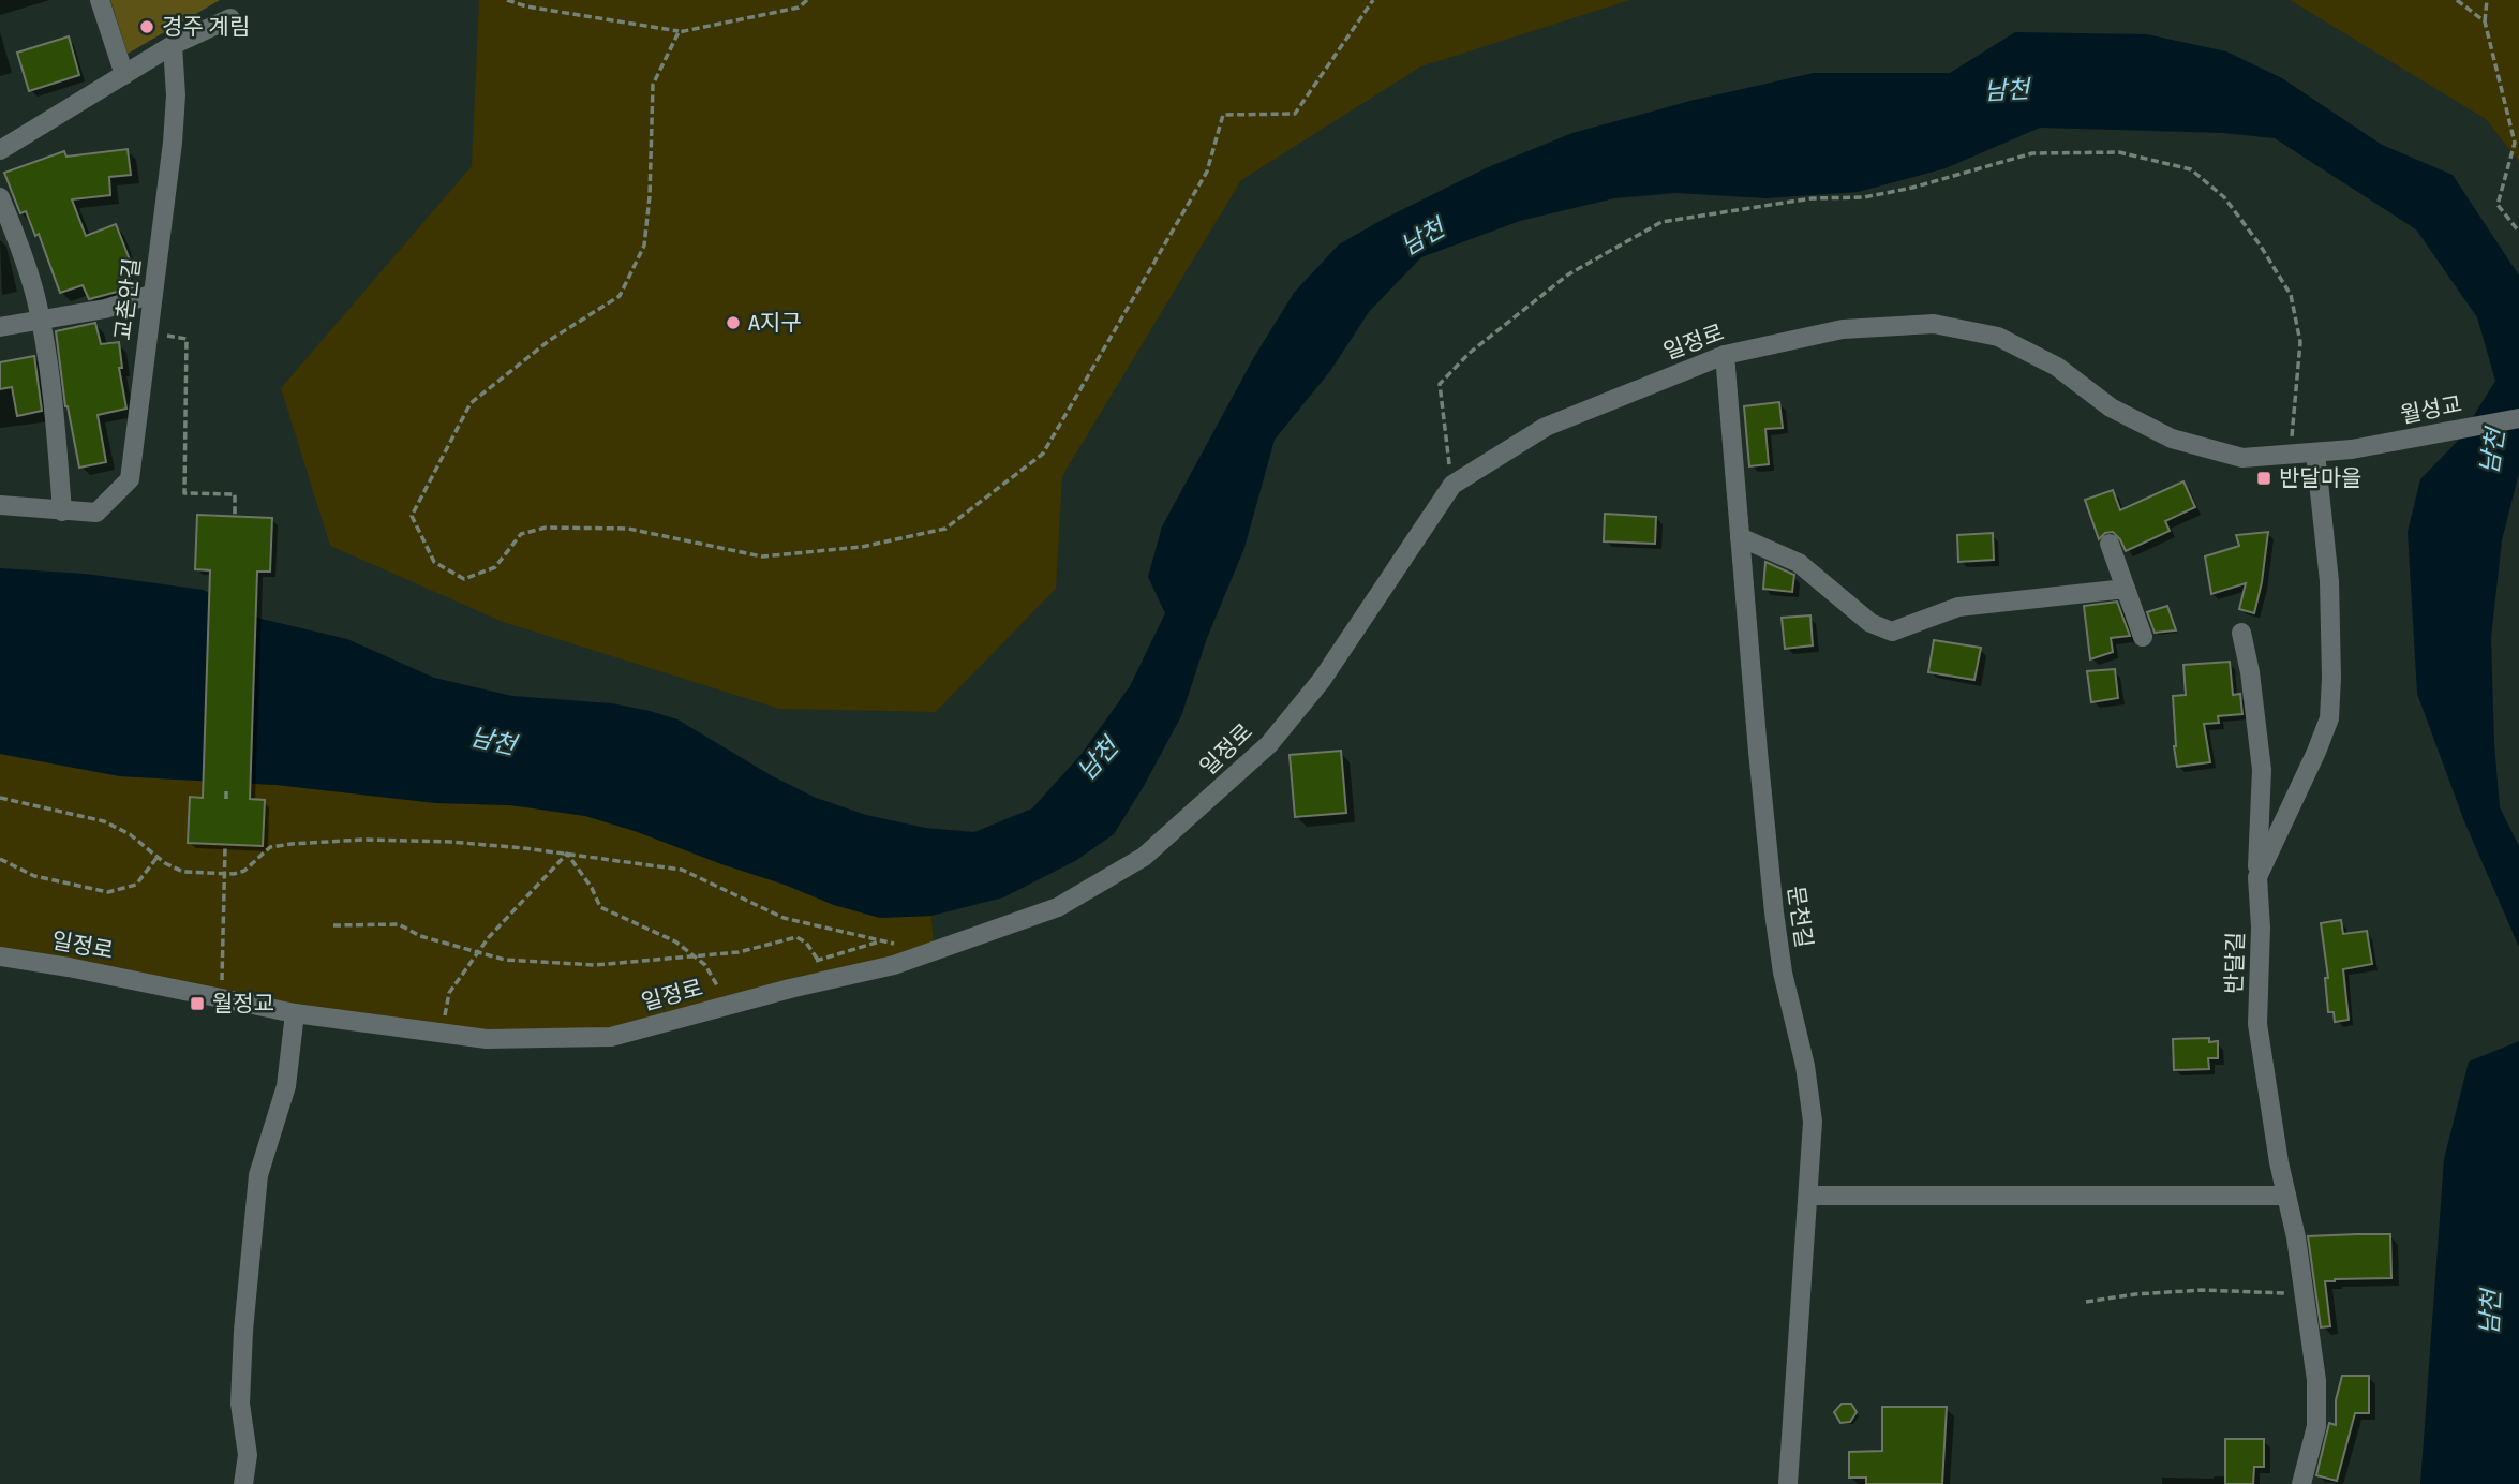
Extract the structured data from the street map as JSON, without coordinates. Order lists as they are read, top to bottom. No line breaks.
{"streets":{"street":["교촌안길","일정로","월성교","문천길","반달길"]},"crossings":[["일정로","월성교"],["일정로","문천길"],["일정로","반달길"]],"water":["남천"],"places":{"other":["경주 계림","A지구"],"transit":["반달마을","월정교"]}}
